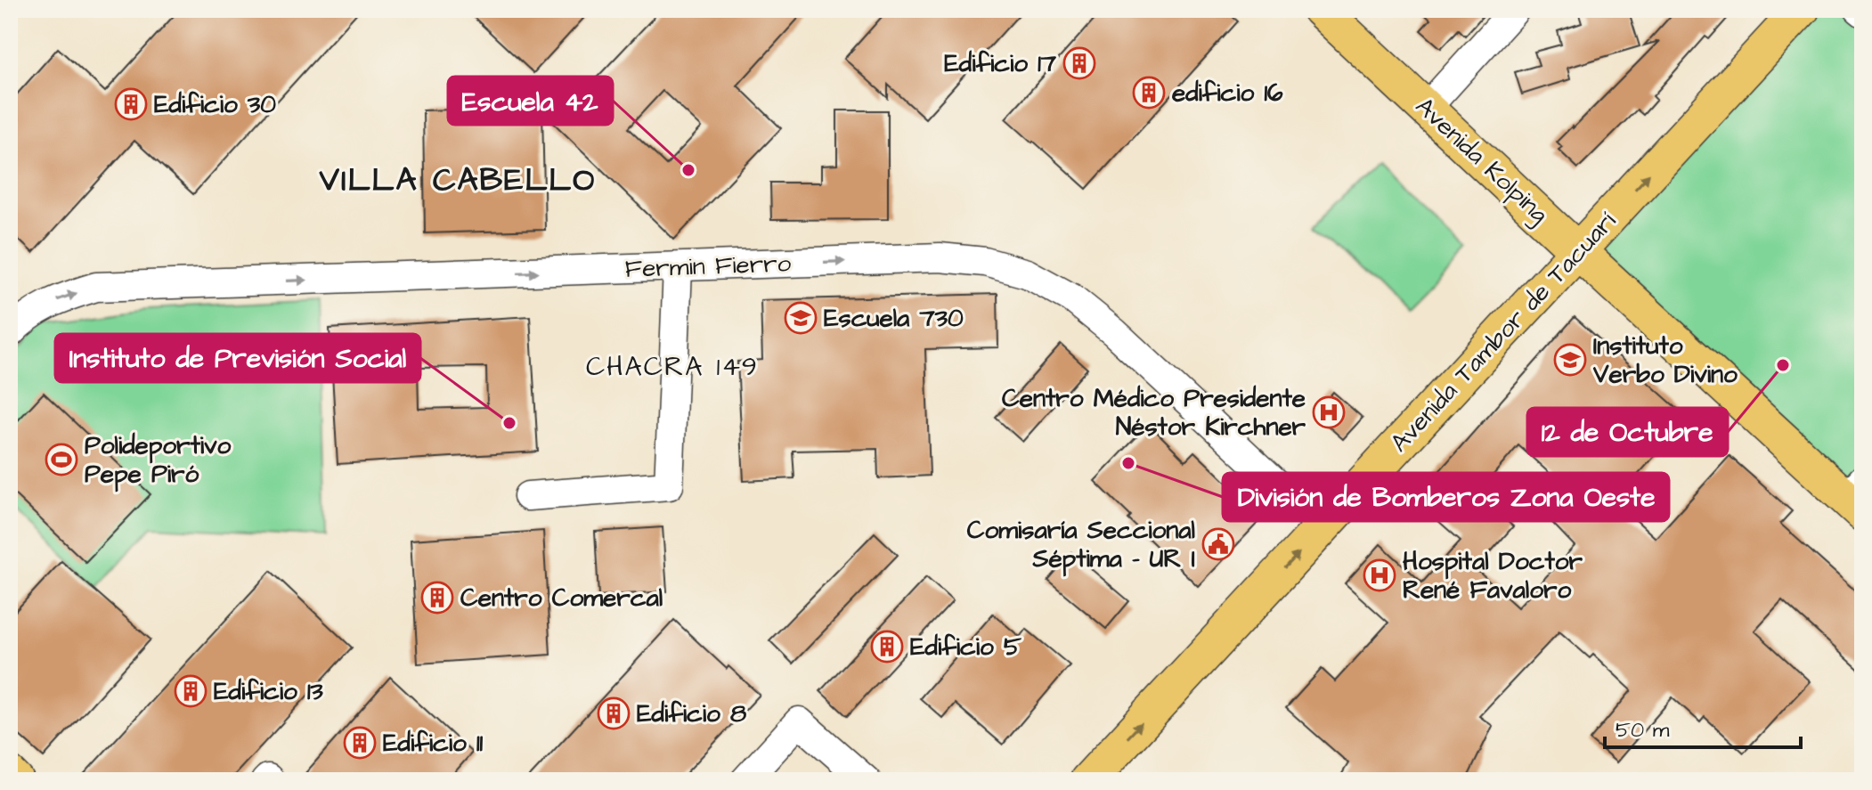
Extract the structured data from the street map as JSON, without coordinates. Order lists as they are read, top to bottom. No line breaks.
{"streets":{"main road":["Avenida Kolping","Avenida Tambor de Tacuarí"],"street":["Fermin Fierro"]},"crossings":[["Avenida Kolping","Avenida Tambor de Tacuarí"],["Fermin Fierro","Avenida Tambor de Tacuarí"]],"one_way":["Fermin Fierro","Avenida Tambor de Tacuarí"],"districts":["VILLA CABELLO","CHACRA 149"],"places":{"building":["Edificio 17","edificio 16","Edificio 30","Centro Comercal","Edificio 5","Edificio 13","Edificio 8","Edificio 11"],"other":["Escuela 42","12 de Octubre","Instituto de Previsión Social","División de Bomberos Zona Oeste"],"school or university":["Escuela 730","Instituto Verbo Divino"],"hospital":["Centro Médico Presidente Néstor Kirchner","Hospital Doctor René Favaloro"],"sports":["Polideportivo Pepe Piró"],"public building":["Comisaría Seccional Séptima - UR I"]},"scale_bar":"50 m"}
